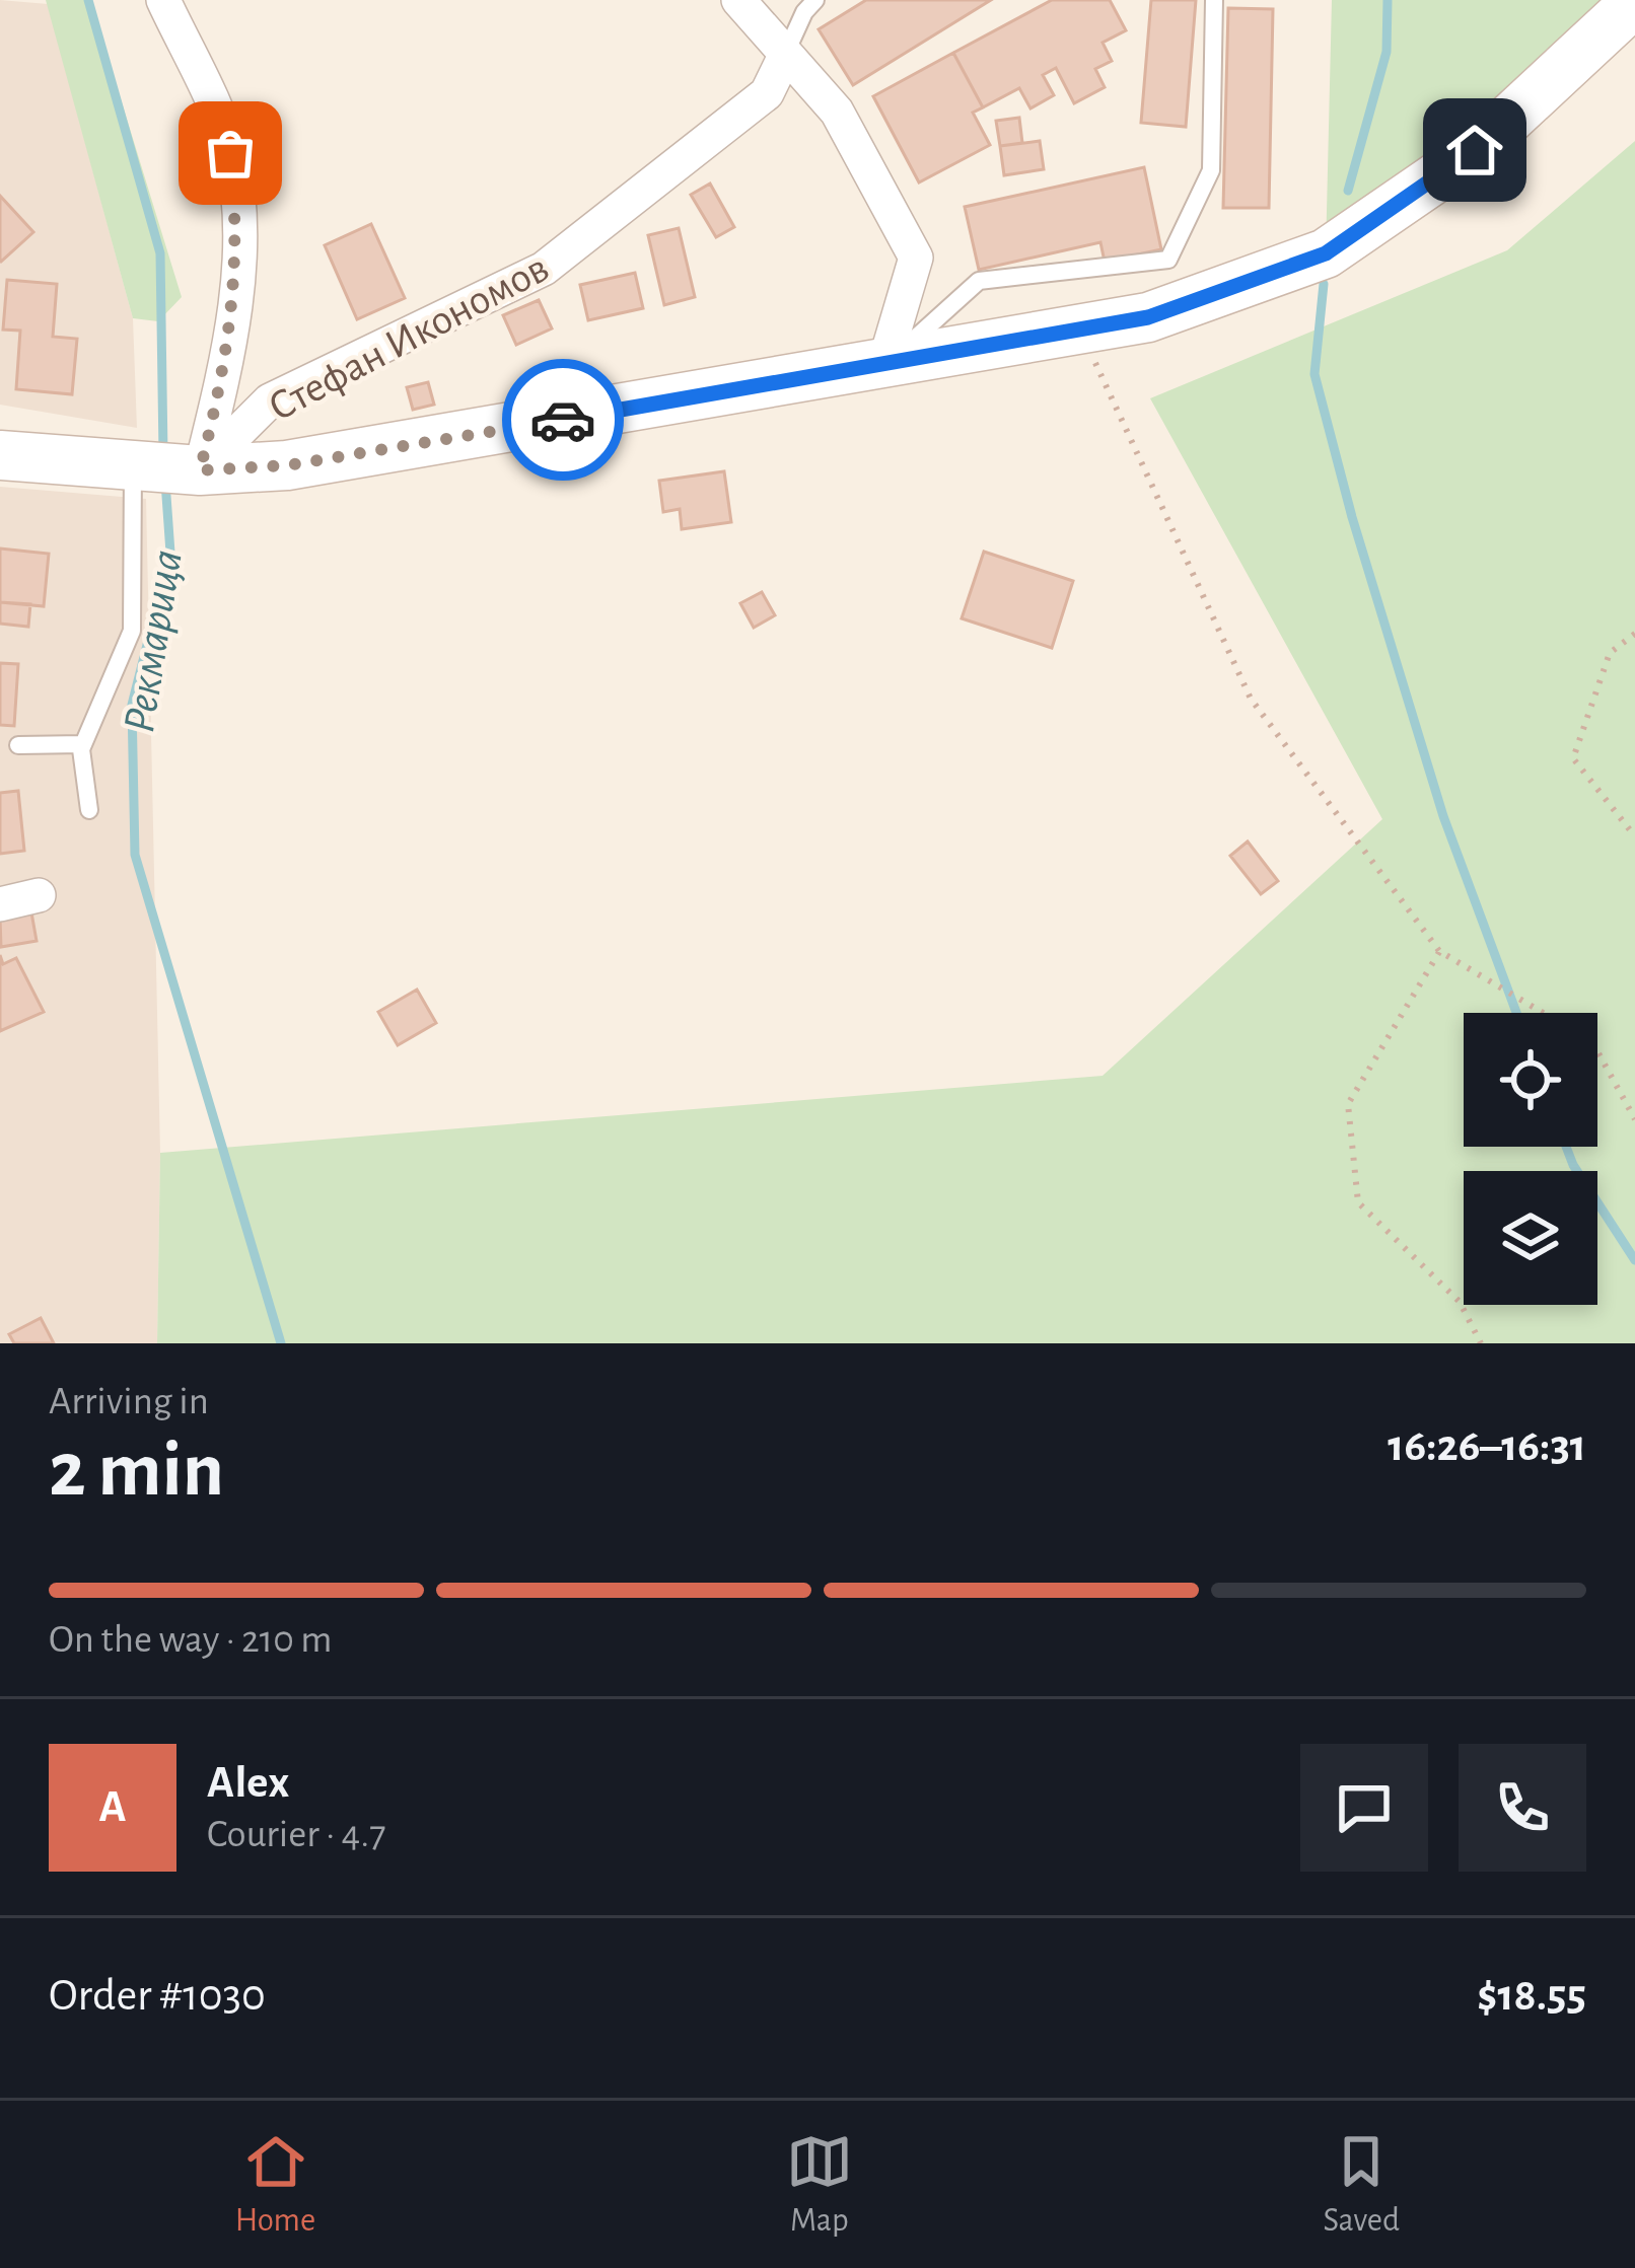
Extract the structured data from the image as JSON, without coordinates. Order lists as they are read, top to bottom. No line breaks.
{"streets":{"street":["Стефан Икономов"]},"water":["Рекмарица"],"page":{"heading":["2 min","Arriving in","16:26–16:31"],"panel":["Alex","Courier · 4.7","Order #1030","$18.55"],"bar":"On the way · 210 m","round":"A","tabs":["Home","Map","Saved"]}}
